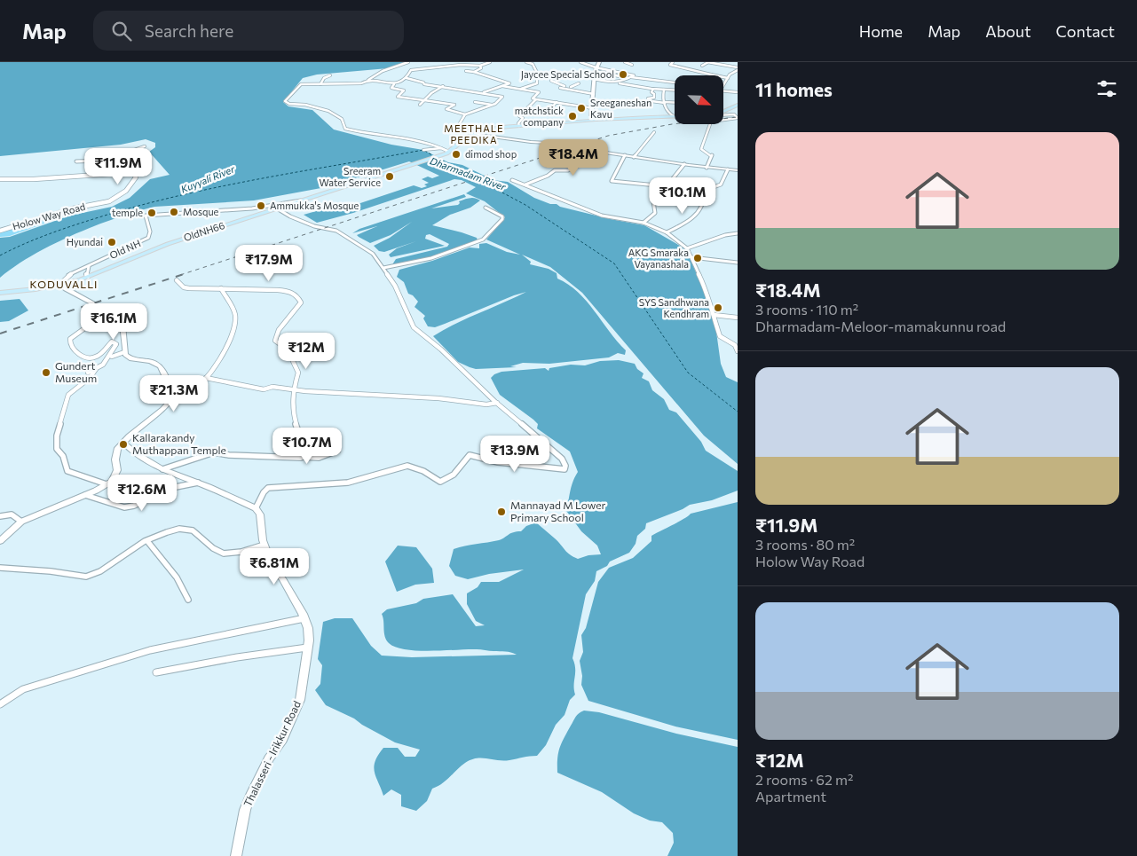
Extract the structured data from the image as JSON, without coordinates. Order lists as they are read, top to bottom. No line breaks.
{"streets":{"main road":["OldNH66","Thalasseri - Irikkur Road"],"street":["Holow Way Road","Old NH"]},"crossings":[["OldNH66","Old NH"]],"districts":["MEETHALE PEEDIKA","KODUVALLI"],"water":["Dharmadam River","Kuyyali River"],"places":["Jaycee Special School","Sreeganeshan Kavu","matchstick company","dimod shop","Sreeram Water Service","Ammukka's Mosque","Mosque","temple","Hyundai","AKG Smaraka Vayanashala","SYS Sandhwana Kendhram","Gundert Museum","Kallarakandy Muthappan Temple","Mannayad M Lower Primary School"],"north":"bottom right","page":{"header":"Map","search":"Search here","nav":["Home","Map","About","Contact"],"heading":"11 homes","list":[{"name":"₹18.4M","note":"3 rooms · 110 m² · Dharmadam-Meloor-mamakunnu road"},{"name":"₹11.9M","note":"3 rooms · 80 m² · Holow Way Road"},{"name":"₹12M","note":"2 rooms · 62 m² · Apartment"}],"price":["₹18.4M","₹11.9M","₹10.1M","₹17.9M","₹16.1M","₹12M","₹21.3M","₹10.7M","₹13.9M","₹12.6M","₹6.81M"]}}
